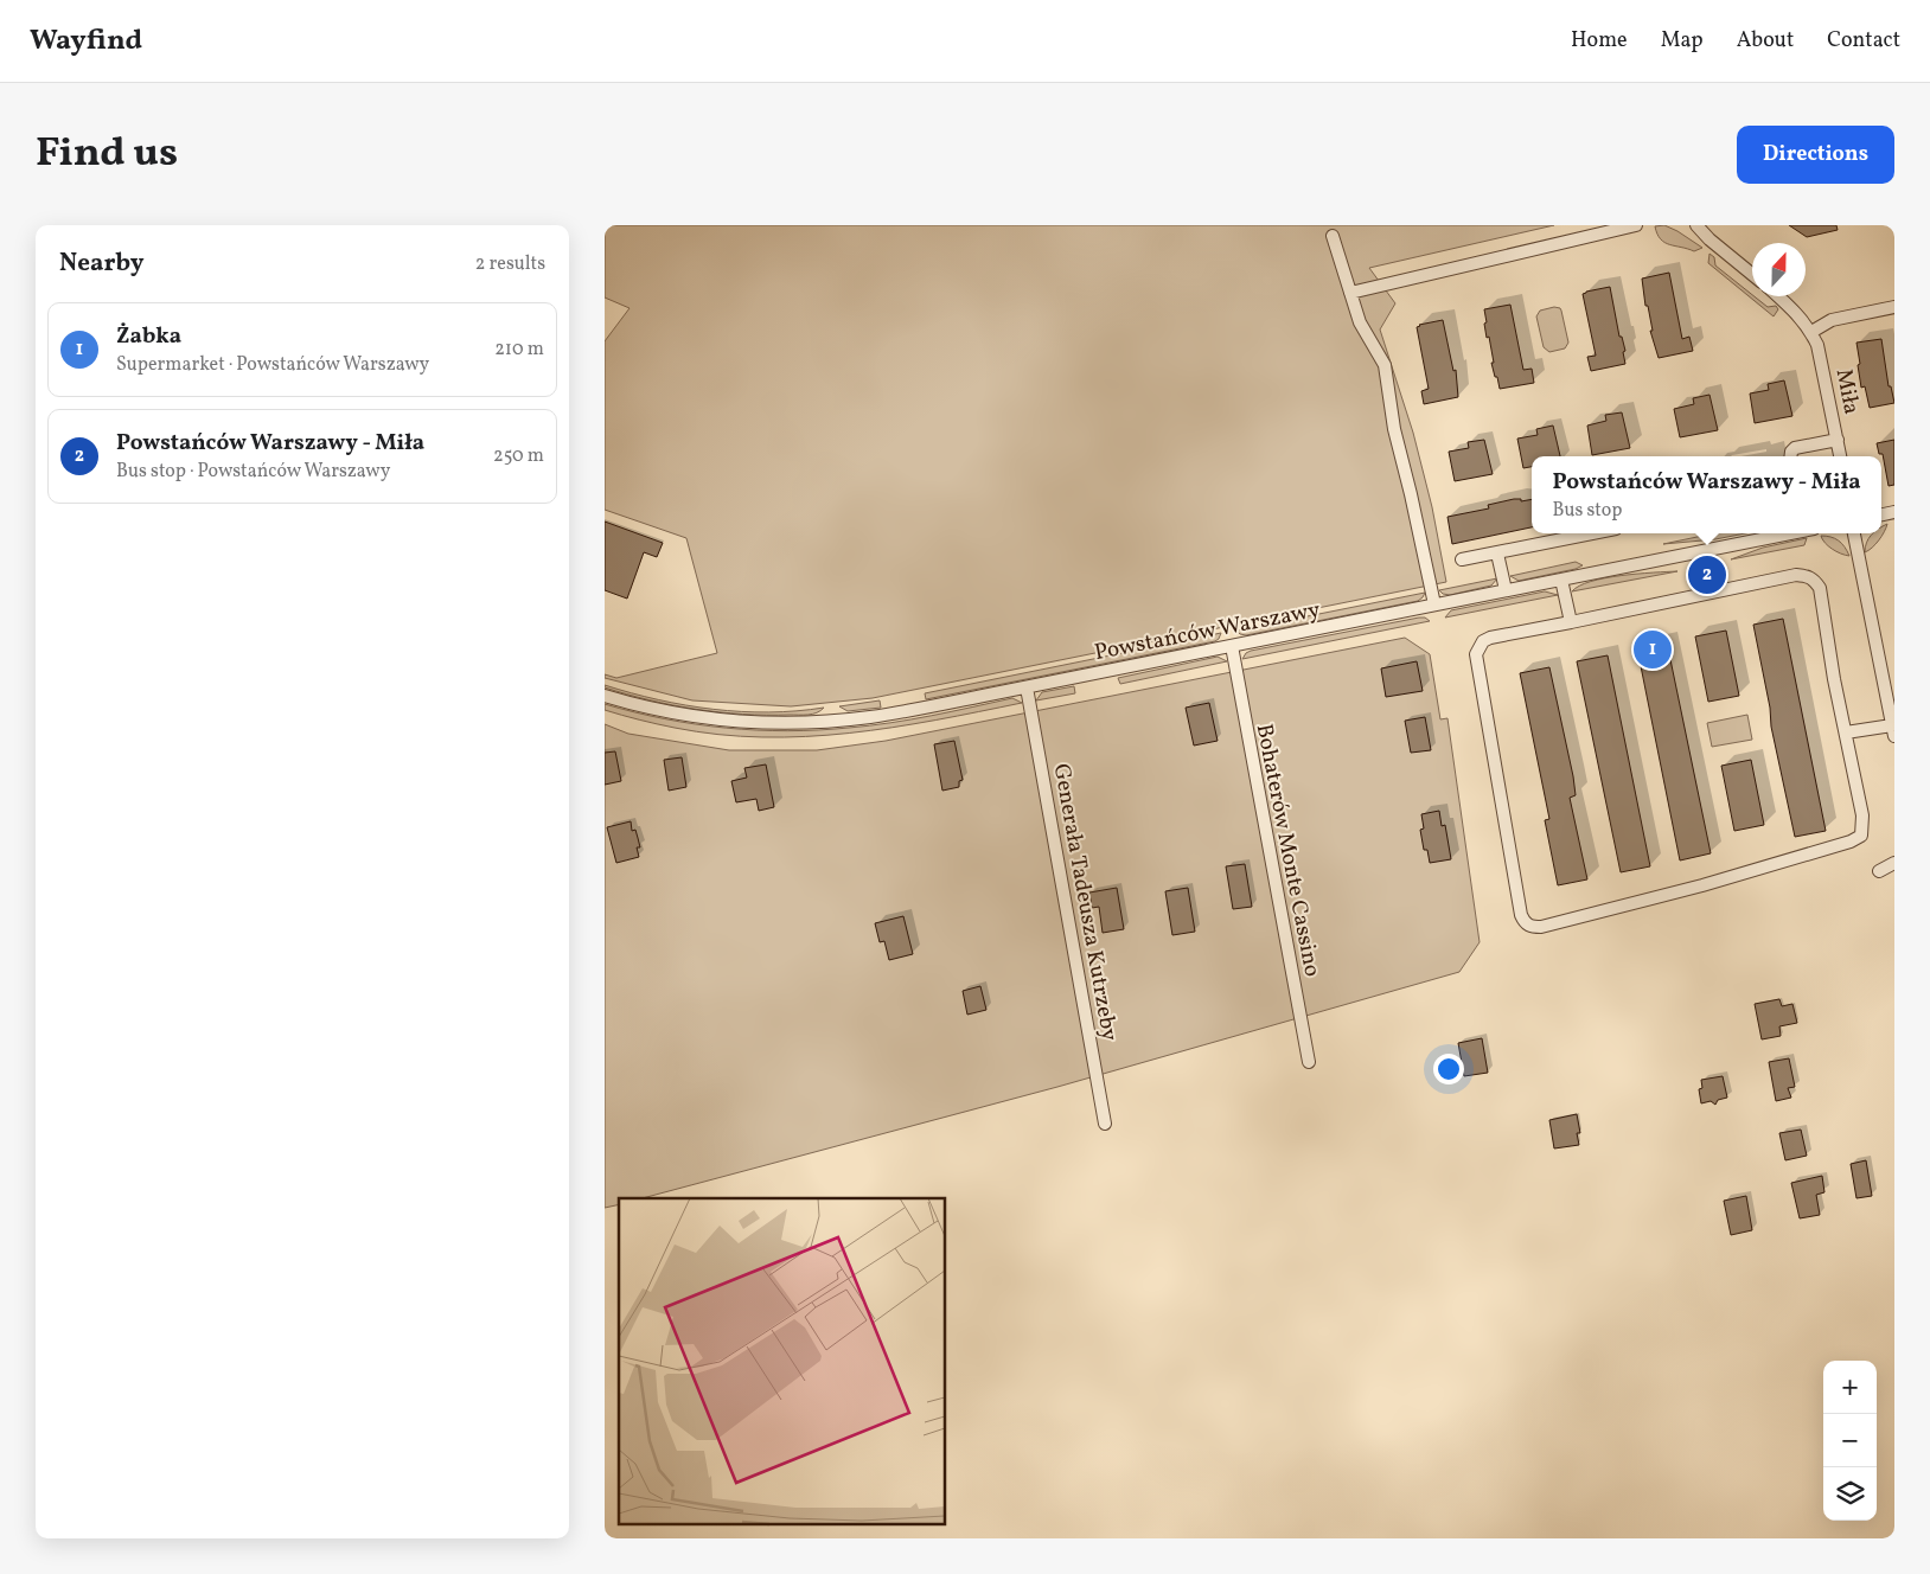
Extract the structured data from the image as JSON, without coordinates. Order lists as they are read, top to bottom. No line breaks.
{"streets":{"street":["Miła","Powstańców Warszawy","Bohaterów Monte Cassino","Generała Tadeusza Kutrzeby"]},"crossings":[["Powstańców Warszawy","Bohaterów Monte Cassino"],["Powstańców Warszawy","Generała Tadeusza Kutrzeby"]],"north":"top","page":{"header":"Wayfind","nav":["Home","Map","About","Contact"],"title":"Find us","buttons":"Directions","heading":["Nearby","2 results"],"list":[{"mark":"1","name":"Żabka","note":"Supermarket · Powstańców Warszawy","value":"210 m"},{"mark":"2","name":"Powstańców Warszawy - Miła","note":"Bus stop · Powstańców Warszawy","value":"250 m"}],"popup":["Powstańców Warszawy - Miła","Bus stop"],"pins":["2","1"],"map_buttons":["+","−"]}}
